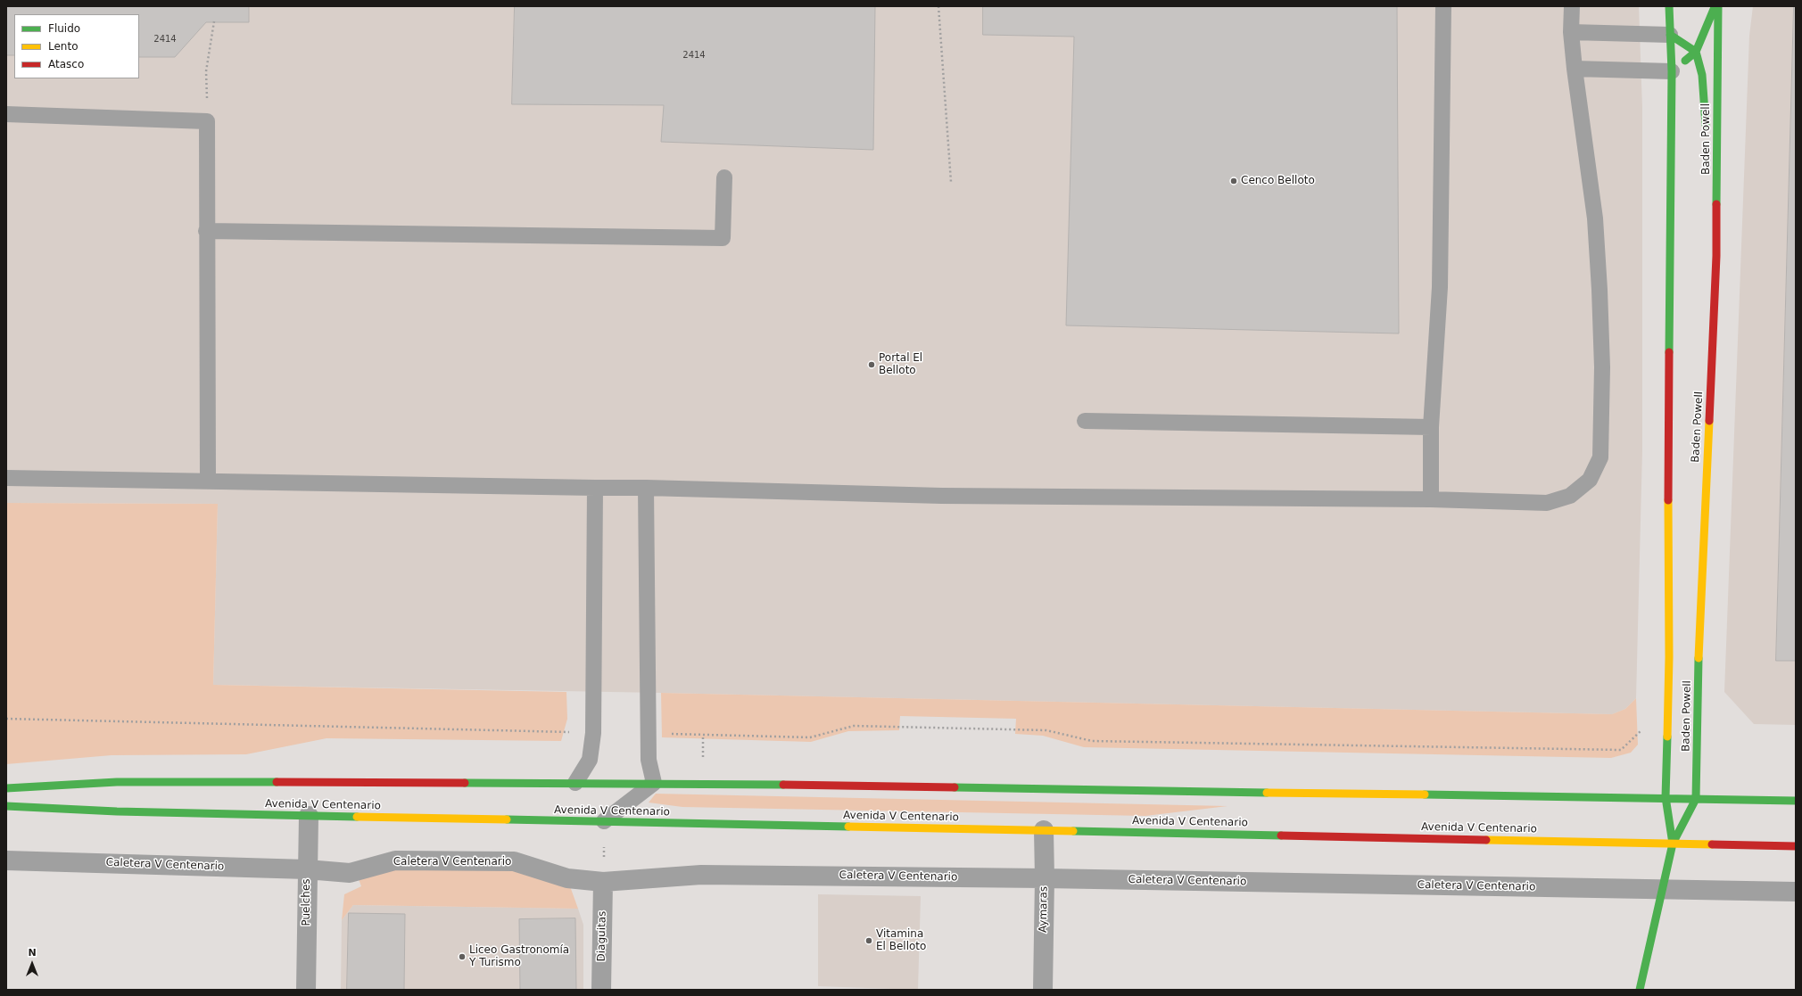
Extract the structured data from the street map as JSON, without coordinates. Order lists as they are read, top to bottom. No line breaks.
{"streets":{"main road":["Baden Powell","Avenida V Centenario"],"street":["Caletera V Centenario","Puelches","Aymaras","Diaguitas"]},"crossings":[["Baden Powell","Avenida V Centenario"],["Baden Powell","Caletera V Centenario"],["Avenida V Centenario","Puelches"],["Avenida V Centenario","Aymaras"],["Caletera V Centenario","Puelches"],["Caletera V Centenario","Aymaras"],["Caletera V Centenario","Diaguitas"]],"places":["Cenco Belloto","Portal El Belloto","Vitamina El Belloto","Liceo Gastronomía Y Turismo"],"house_numbers":["2414","2414"],"legend":["Fluido","Lento","Atasco"],"north":"top"}
